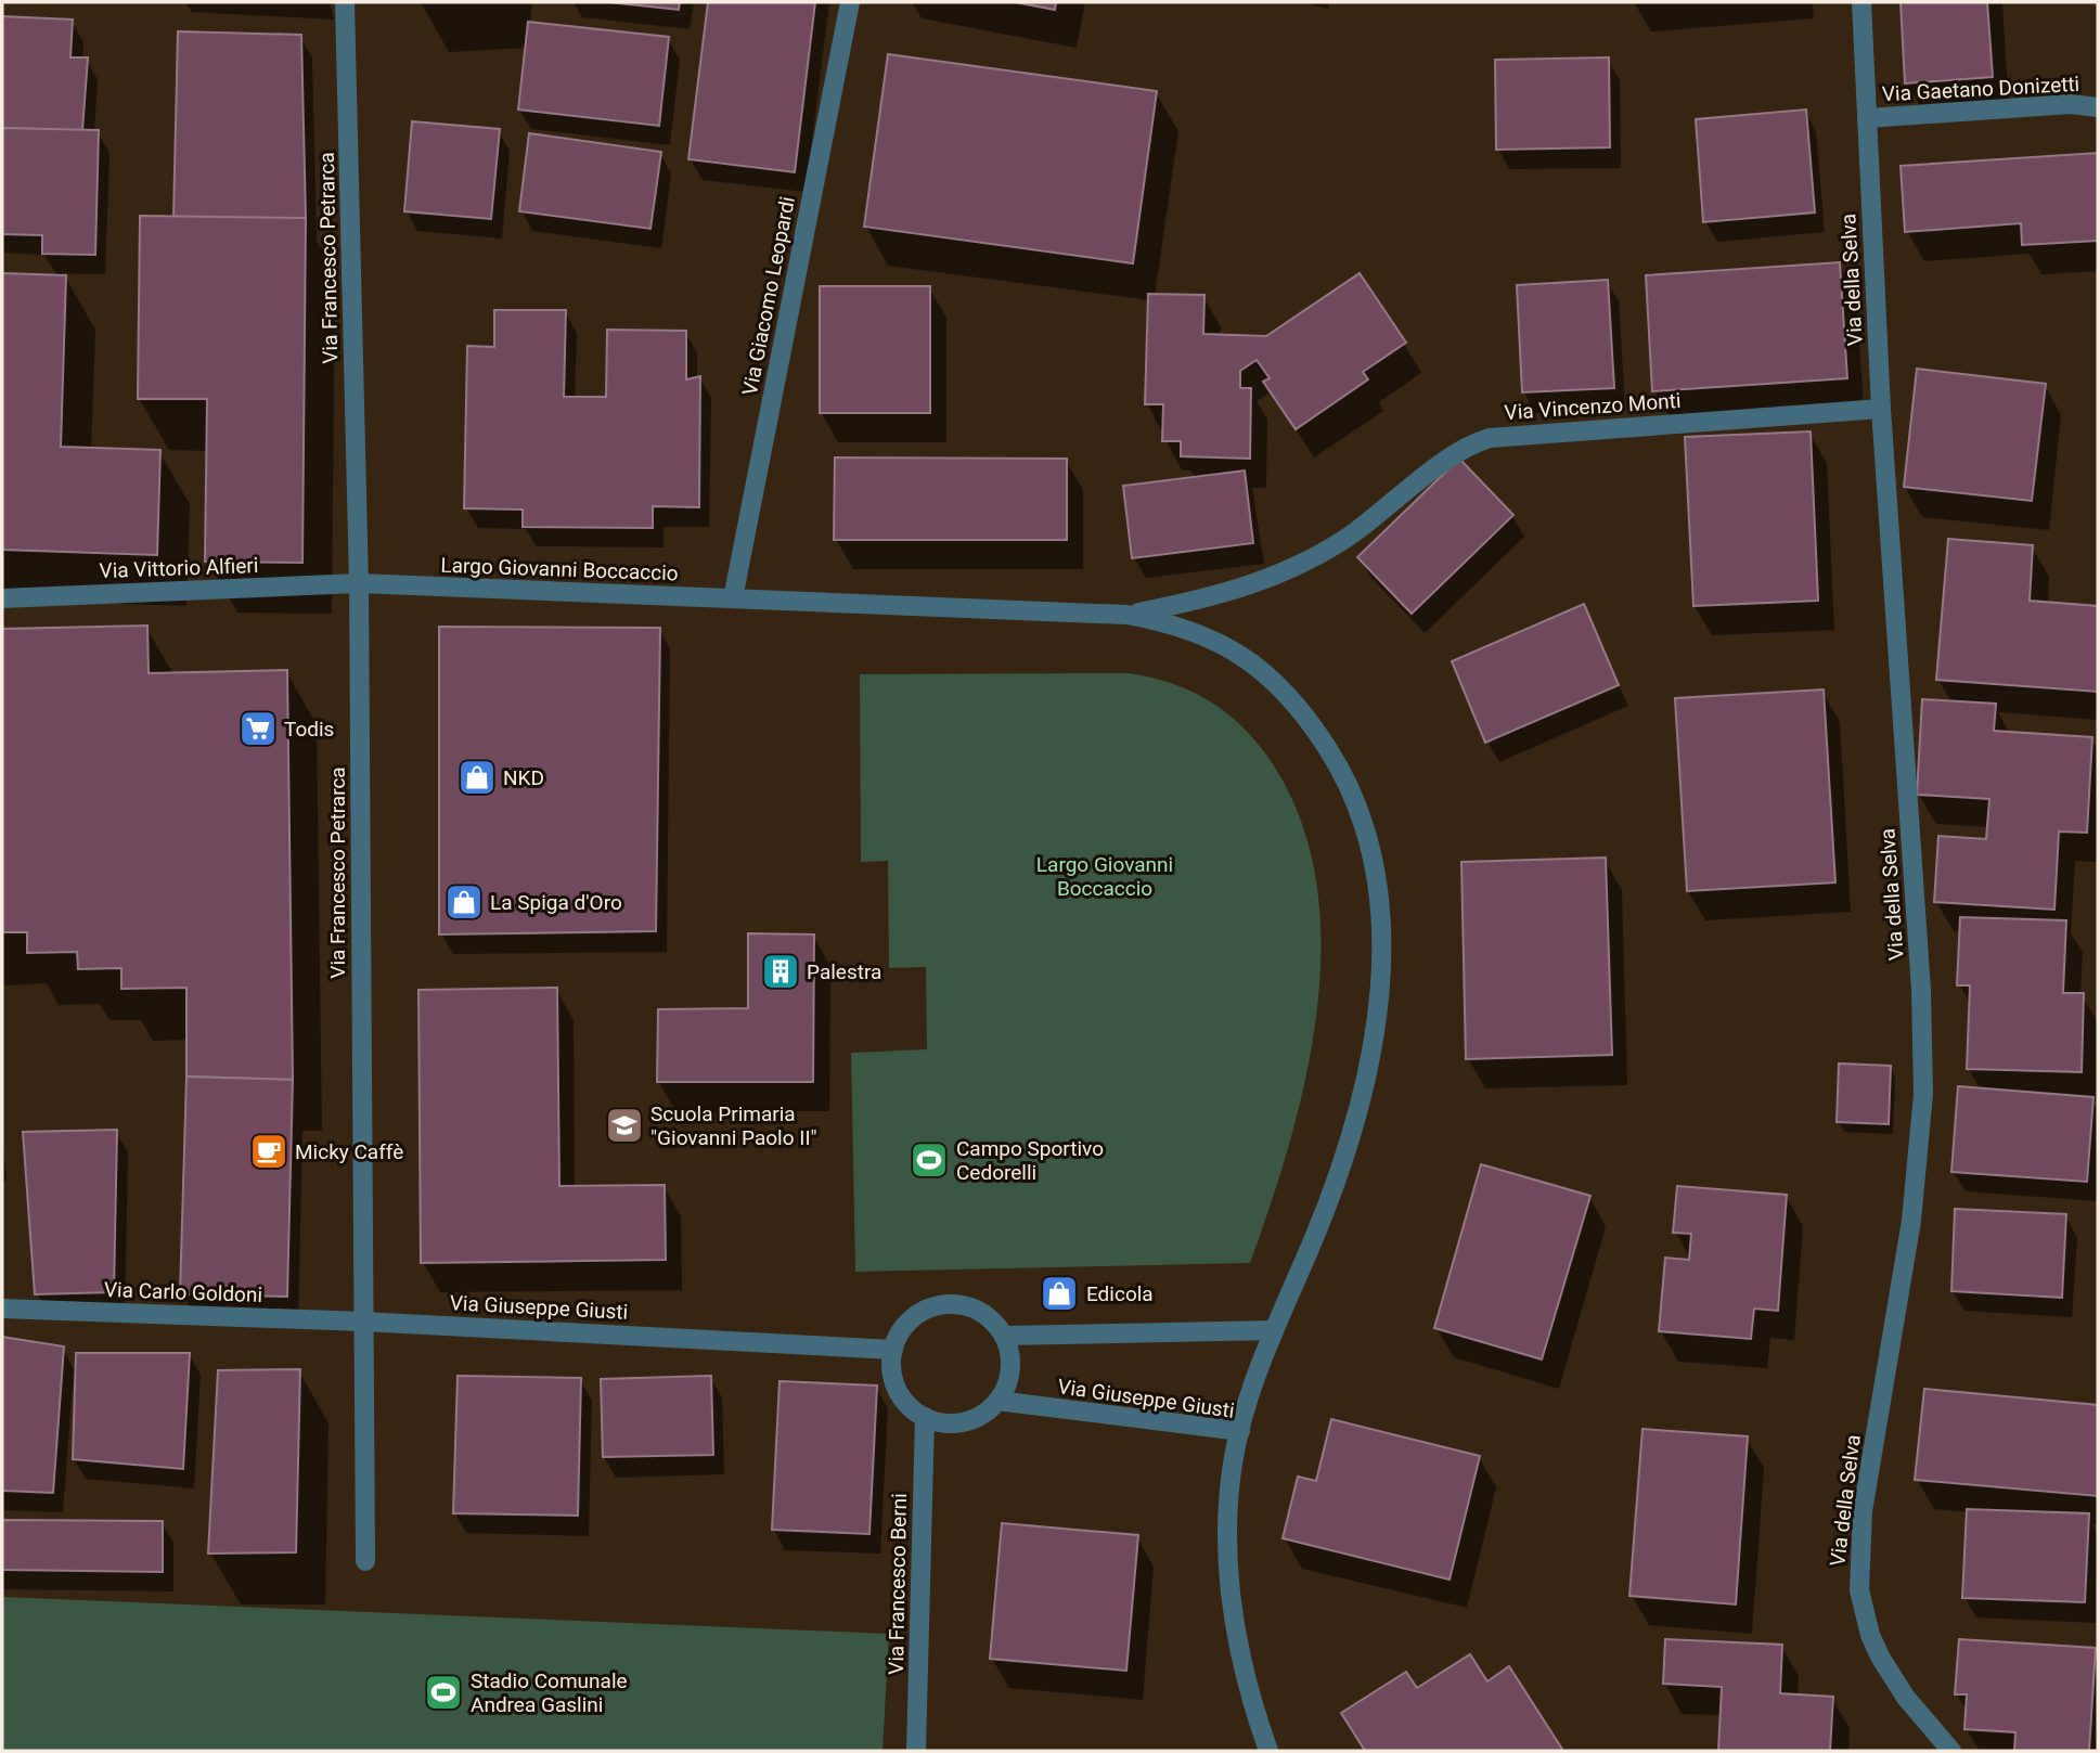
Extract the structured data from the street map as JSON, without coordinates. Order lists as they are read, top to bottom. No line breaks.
{"streets":{"street":["Via Gaetano Donizetti","Via Francesco Petrarca","Via della Selva","Via Giacomo Leopardi","Via Vincenzo Monti","Via Vittorio Alfieri","Largo Giovanni Boccaccio","Via Carlo Goldoni","Via Giuseppe Giusti","Via Francesco Berni"]},"crossings":[["Via Gaetano Donizetti","Via della Selva"],["Via Francesco Petrarca","Via Vittorio Alfieri"],["Via Francesco Petrarca","Largo Giovanni Boccaccio"],["Via Francesco Petrarca","Via Carlo Goldoni"],["Via Francesco Petrarca","Via Giuseppe Giusti"],["Via della Selva","Via Vincenzo Monti"],["Via Giacomo Leopardi","Largo Giovanni Boccaccio"],["Via Vincenzo Monti","Largo Giovanni Boccaccio"],["Via Vittorio Alfieri","Largo Giovanni Boccaccio"],["Largo Giovanni Boccaccio","Via Giuseppe Giusti"],["Via Carlo Goldoni","Via Giuseppe Giusti"],["Via Giuseppe Giusti","Via Francesco Berni"]],"parks":["Largo Giovanni Boccaccio"],"places":{"supermarket":["Todis"],"shop":["NKD","La Spiga d'Oro","Edicola"],"building":["Palestra"],"school or university":["Scuola Primaria \"Giovanni Paolo II\""],"cafe":["Micky Caffè"],"sports":["Campo Sportivo Cedorelli","Stadio Comunale Andrea Gaslini"]}}
